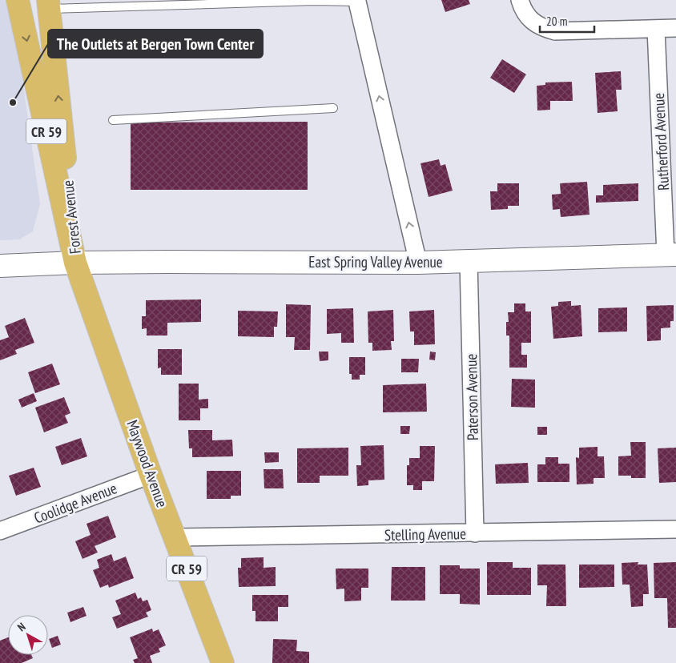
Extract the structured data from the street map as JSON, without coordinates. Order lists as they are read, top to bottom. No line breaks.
{"streets":{"main road":["CR 59","Forest Avenue","Maywood Avenue"],"street":["Rutherford Avenue","East Spring Valley Avenue","Paterson Avenue","Coolidge Avenue","Stelling Avenue"]},"crossings":[["Rutherford Avenue","East Spring Valley Avenue"],["Forest Avenue","East Spring Valley Avenue"],["Forest Avenue","Maywood Avenue"],["East Spring Valley Avenue","Paterson Avenue"],["East Spring Valley Avenue","Maywood Avenue"],["Paterson Avenue","Stelling Avenue"],["Maywood Avenue","Coolidge Avenue"],["Maywood Avenue","Stelling Avenue"]],"places":["The Outlets at Bergen Town Center"],"scale_bar":"20 m","north":"top left"}
